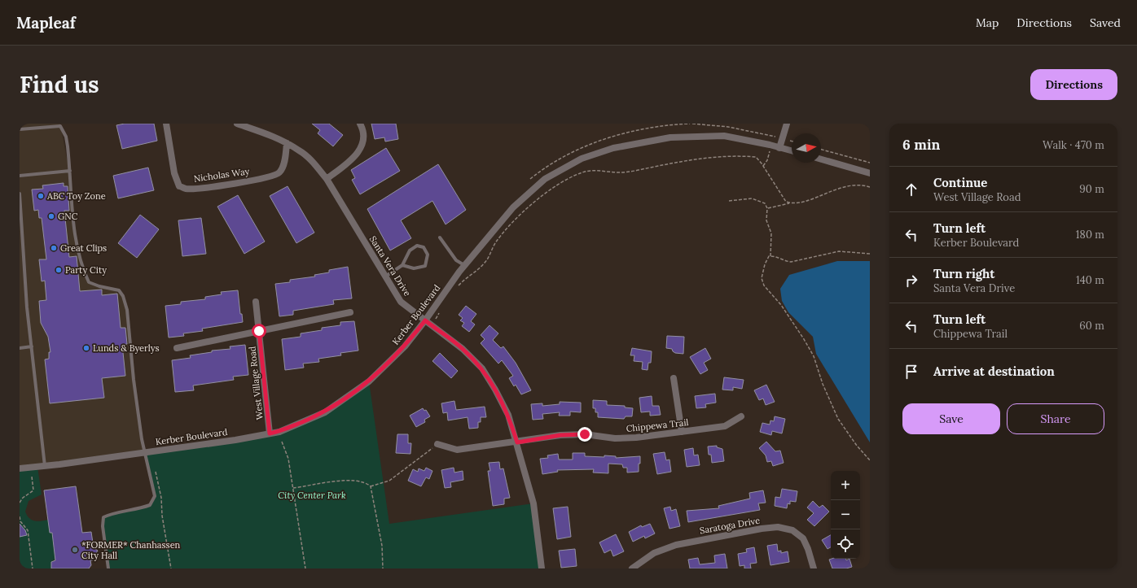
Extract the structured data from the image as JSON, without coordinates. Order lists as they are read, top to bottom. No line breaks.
{"streets":{"street":["Nicholas Way","Santa Vera Drive","Kerber Boulevard","West Village Road","Chippewa Trail","Saratoga Drive"]},"crossings":[["Nicholas Way","Santa Vera Drive"],["Santa Vera Drive","Kerber Boulevard"],["Santa Vera Drive","Chippewa Trail"],["Kerber Boulevard","West Village Road"]],"parks":["City Center Park"],"places":["ABC Toy Zone","GNC","Great Clips","Party City","Lunds & Byerlys","*FORMER* Chanhassen City Hall"],"north":"right","page":{"header":"Mapleaf","nav":["Map","Directions","Saved"],"buttons":["Directions",["Save","Share"]],"title":"Find us","heading":["6 min","Walk · 470 m"],"list":[["Continue","West Village Road","90 m"],["Turn left","Kerber Boulevard","180 m"],["Turn right","Santa Vera Drive","140 m"],["Turn left","Chippewa Trail","60 m"],"Arrive at destination"],"map_buttons":["+","−"]}}
